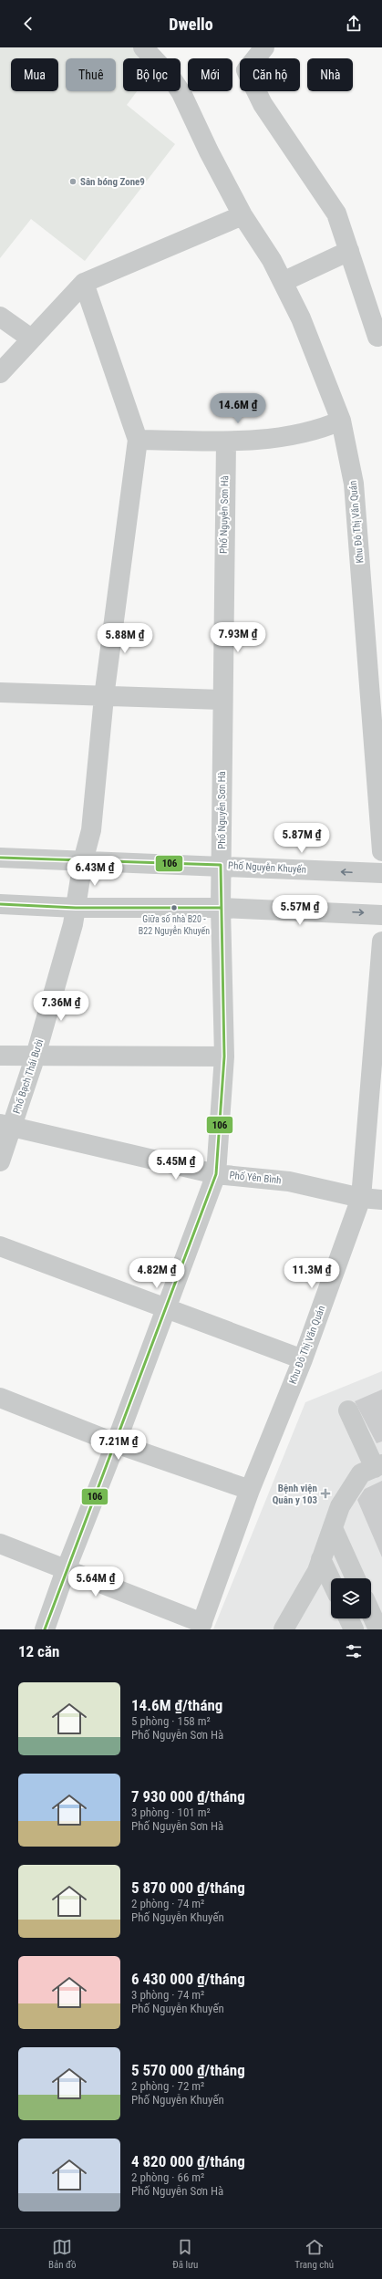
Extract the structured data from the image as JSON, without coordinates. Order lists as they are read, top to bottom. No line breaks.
{"streets":{"street":["Phố Nguyễn Sơn Hà","Khu Đô Thị Văn Quán","Phố Nguyễn Khuyến","Phố Bạch Thái Bưởi","Phố Yên Bình"]},"crossings":[["Phố Nguyễn Sơn Hà","Phố Nguyễn Khuyến"],["Phố Nguyễn Sơn Hà","Phố Yên Bình"],["Khu Đô Thị Văn Quán","Phố Yên Bình"],["Phố Nguyễn Khuyến","Phố Bạch Thái Bưởi"],["Phố Bạch Thái Bưởi","Phố Yên Bình"]],"places":{"other":["Sân bóng Zone9","Giữa số nhà B20 - B22 Nguyễn Khuyến"],"health":["Bệnh viện Quân y 103"]},"lines":["transit line 106"],"page":{"header":"Dwello","chip":["Mua","Thuê","Bộ lọc","Mới","Căn hộ","Nhà"],"price":["14.6M ₫","7.93M ₫","5.88M ₫","5.87M ₫","6.43M ₫","5.57M ₫","7.36M ₫","5.45M ₫","4.82M ₫","11.3M ₫","7.21M ₫","5.64M ₫"],"heading":"12 căn","list":[{"name":"14.6M ₫/tháng","note":"5 phòng · 158 m² · Phố Nguyễn Sơn Hà"},{"name":"7 930 000 ₫/tháng","note":"3 phòng · 101 m² · Phố Nguyễn Sơn Hà"},{"name":"5 870 000 ₫/tháng","note":"2 phòng · 74 m² · Phố Nguyễn Khuyến"},{"name":"6 430 000 ₫/tháng","note":"3 phòng · 74 m² · Phố Nguyễn Khuyến"},{"name":"5 570 000 ₫/tháng","note":"2 phòng · 72 m² · Phố Nguyễn Khuyến"},{"name":"4 820 000 ₫/tháng","note":"2 phòng · 66 m² · Phố Nguyễn Sơn Hà"}],"tabs":["Bản đồ","Đã lưu","Trang chủ"]}}
